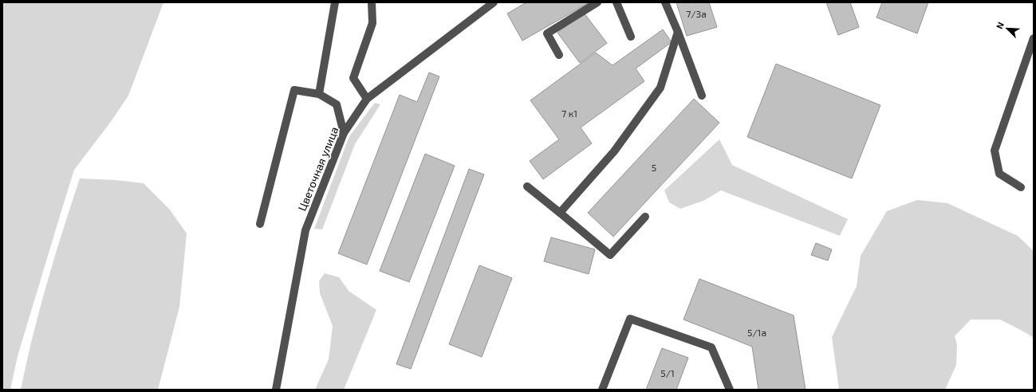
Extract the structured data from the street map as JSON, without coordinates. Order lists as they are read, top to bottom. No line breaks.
{"streets":{"street":["Цветочная улица"]},"house_numbers":["7/3а","7 к1","5","5/1а","5/1"],"north":"top left"}
